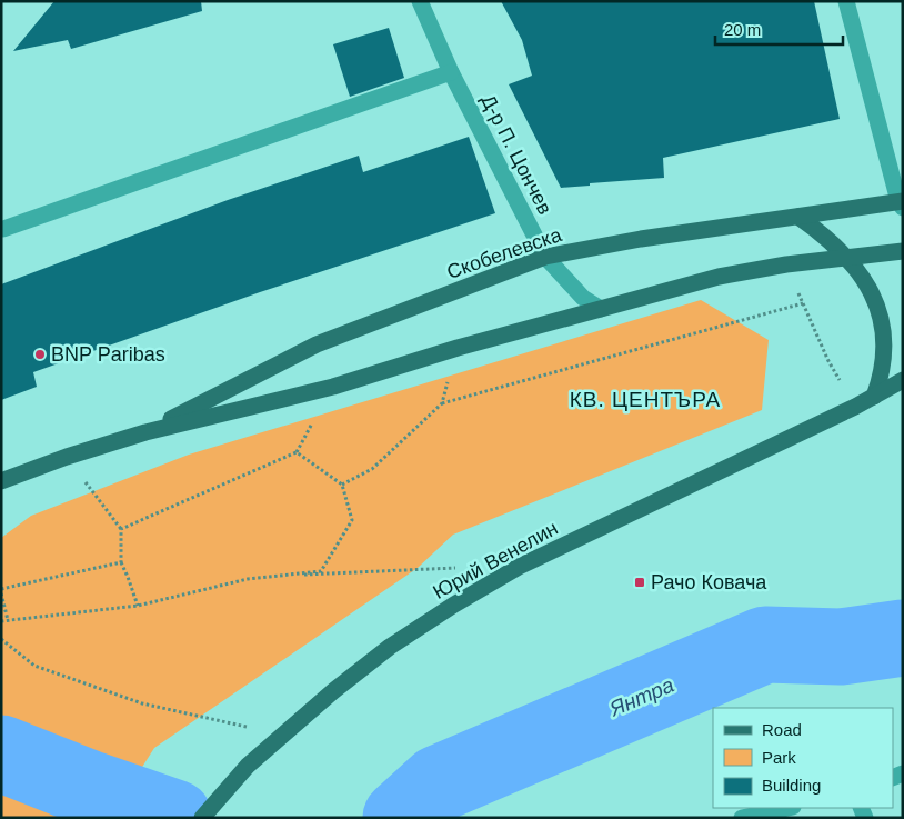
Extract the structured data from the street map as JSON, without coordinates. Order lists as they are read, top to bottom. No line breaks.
{"streets":{"main road":["Скобелевска","Юрий Венелин"],"street":["Д-р П. Цончев"]},"crossings":[["Д-р П. Цончев","Скобелевска"]],"districts":["КВ. ЦЕНТЪРА"],"water":["Янтра"],"places":{"other":["BNP Paribas"],"transit":["Рачо Ковача"]},"legend":["Road","Park","Building"],"scale_bar":"20 m"}
